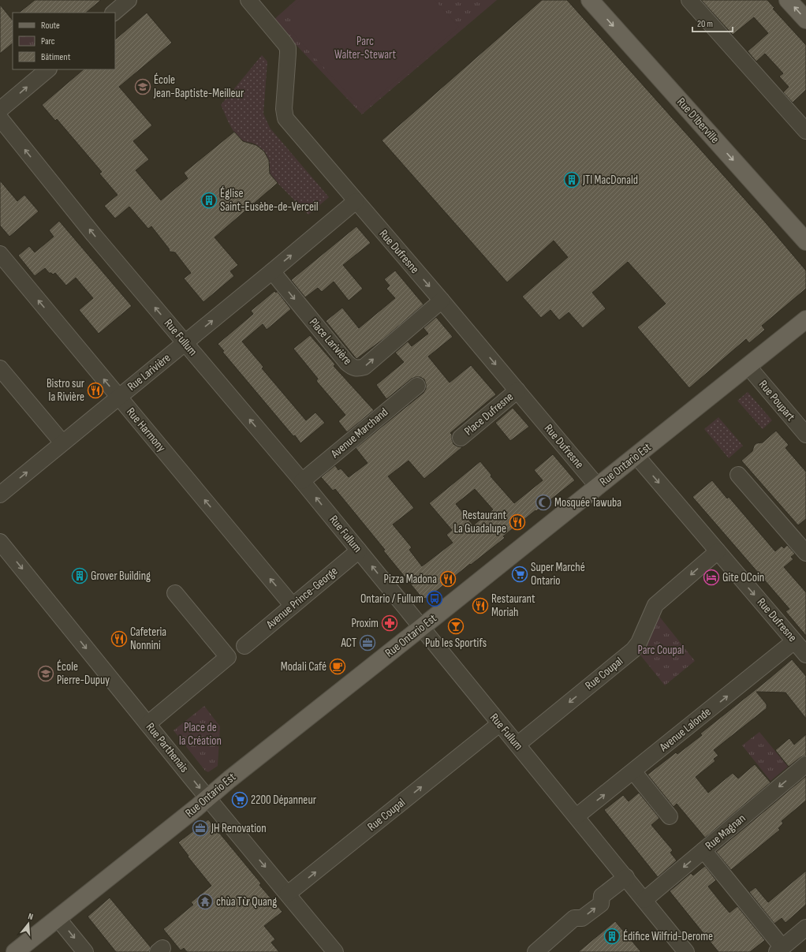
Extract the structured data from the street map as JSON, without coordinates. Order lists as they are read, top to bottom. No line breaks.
{"streets":{"main road":["Rue D'Iberville","Rue Ontario Est"],"street":["Rue Dufresne","Rue Fullum","Place Larivière","Rue Larivière","Rue Poupart","Place Dufresne","Rue Harmony","Avenue Marchand","Avenue Prince-George","Rue Coupal","Avenue Lalonde","Rue Parthenais","Rue Magnan"]},"crossings":[["Rue Dufresne","Place Larivière"],["Rue Dufresne","Rue Larivière"],["Rue Dufresne","Place Dufresne"],["Rue Dufresne","Rue Ontario Est"],["Rue Dufresne","Rue Coupal"],["Rue Dufresne","Avenue Lalonde"],["Rue Fullum","Rue Larivière"],["Rue Fullum","Avenue Marchand"],["Rue Fullum","Rue Ontario Est"],["Rue Fullum","Avenue Prince-George"],["Rue Fullum","Rue Coupal"],["Rue Fullum","Avenue Lalonde"],["Rue Fullum","Rue Magnan"],["Place Larivière","Rue Larivière"],["Rue Larivière","Rue Harmony"],["Rue Poupart","Rue Ontario Est"],["Rue Harmony","Avenue Prince-George"],["Rue Ontario Est","Rue Parthenais"],["Rue Coupal","Rue Parthenais"]],"one_way":["Rue D'Iberville","Rue Dufresne","Rue Fullum","Rue Larivière","Rue Harmony","Avenue Lalonde","Rue Parthenais","Rue Magnan"],"parks":["Parc Walter-Stewart","Parc Coupal","Place de la Création"],"places":{"school or university":["École Jean-Baptiste-Meilleur","École Pierre-Dupuy"],"building":["JTI MacDonald","Église Saint-Eusèbe-de-Verceil","Grover Building","Édifice Wilfrid-Derome"],"restaurant":["Bistro sur la Rivière","Restaurant La Guadalupe","Pizza Madona","Restaurant Moriah","Cafeteria Nonnini"],"mosque":["Mosquée Tawuba"],"supermarket":["Super Marché Ontario","2200 Dépanneur"],"hotel":["Gite OCoin"],"bus stop":["Ontario / Fullum"],"pharmacy":["Proxim"],"bar":["Pub les Sportifs"],"office":["ACT","JH Renovation"],"cafe":["Modali Café"],"temple":["chùa Từ Quang"]},"legend":["Route","Parc","Bâtiment"],"scale_bar":"20 m","north":"top"}
